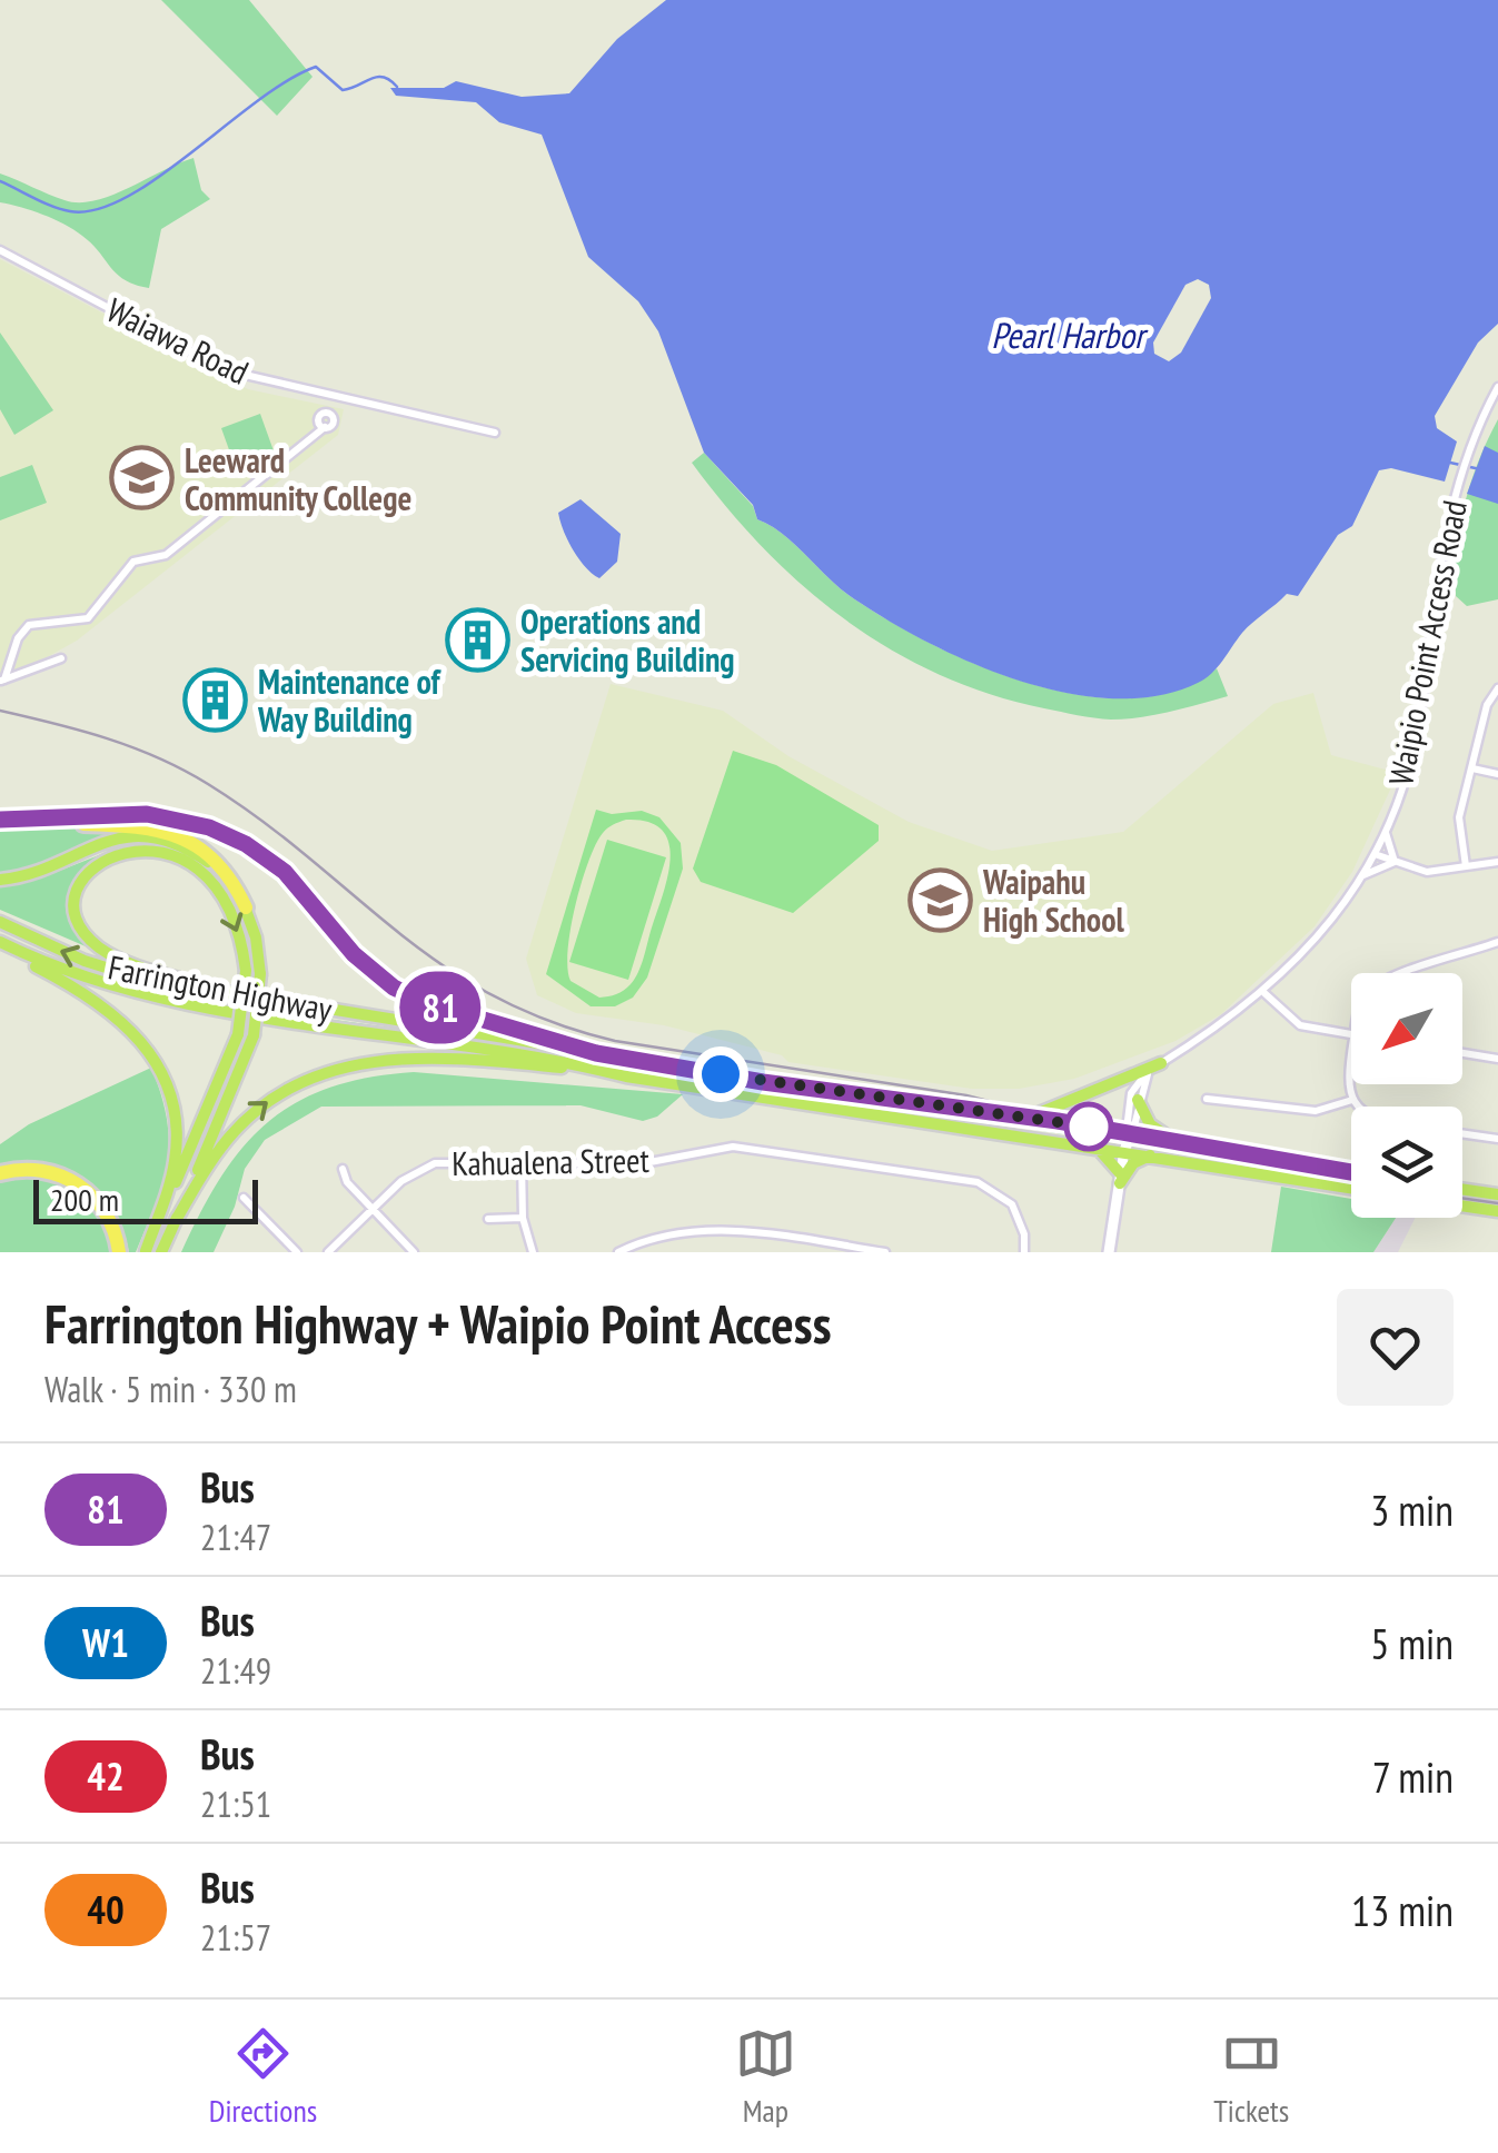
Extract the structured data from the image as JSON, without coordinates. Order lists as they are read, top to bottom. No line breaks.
{"streets":{"main road":["Farrington Highway"],"street":["Waiawa Road","Waipio Point Access Road","Kahualena Street"]},"water":["Pearl Harbor"],"places":{"school or university":["Leeward Community College","Waipahu High School"],"building":["Operations and Servicing Building","Maintenance of Way Building"]},"lines":["bus line 81"],"scale_bar":"200 m","north":"bottom left","page":{"on_map":"81","scale":"200 m","heading":["Farrington Highway + Waipio Point Access","Walk · 5 min · 330 m"],"list":[{"mark":"81","name":"Bus","note":"21:47","value":"3 min"},{"mark":"W1","name":"Bus","note":"21:49","value":"5 min"},{"mark":"42","name":"Bus","note":"21:51","value":"7 min"},{"mark":"40","name":"Bus","note":"21:57","value":"13 min"}],"tabs":["Directions","Map","Tickets"]}}
